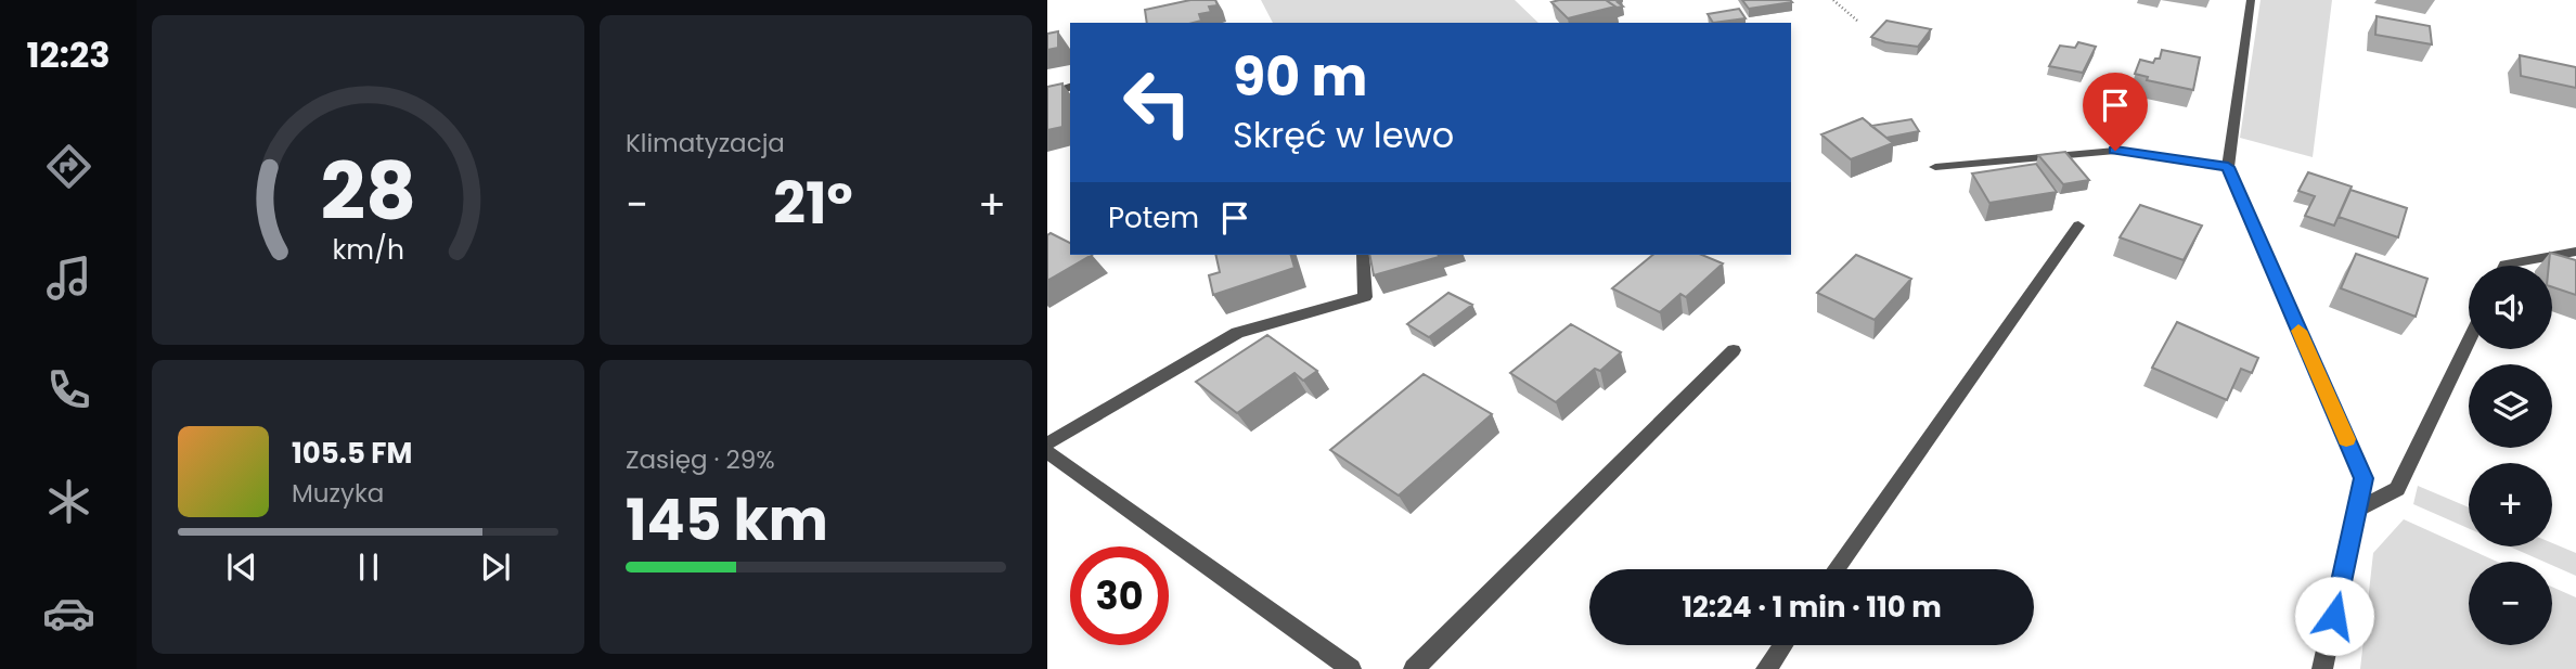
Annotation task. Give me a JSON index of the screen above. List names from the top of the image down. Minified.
{"page":{"tabs":"12:23","tile":["Klimatyzacja",["Zasięg · 29%","145 km"]],"turn":["90 m","Skręć w lewo"],"heat":["−","21°","+"],"then":"Potem","map_buttons":["+","−"],"song":["105.5 FM","Muzyka"],"limit":"30","trip":"12:24 · 1 min · 110 m","gauge":["28","km/h"]}}
